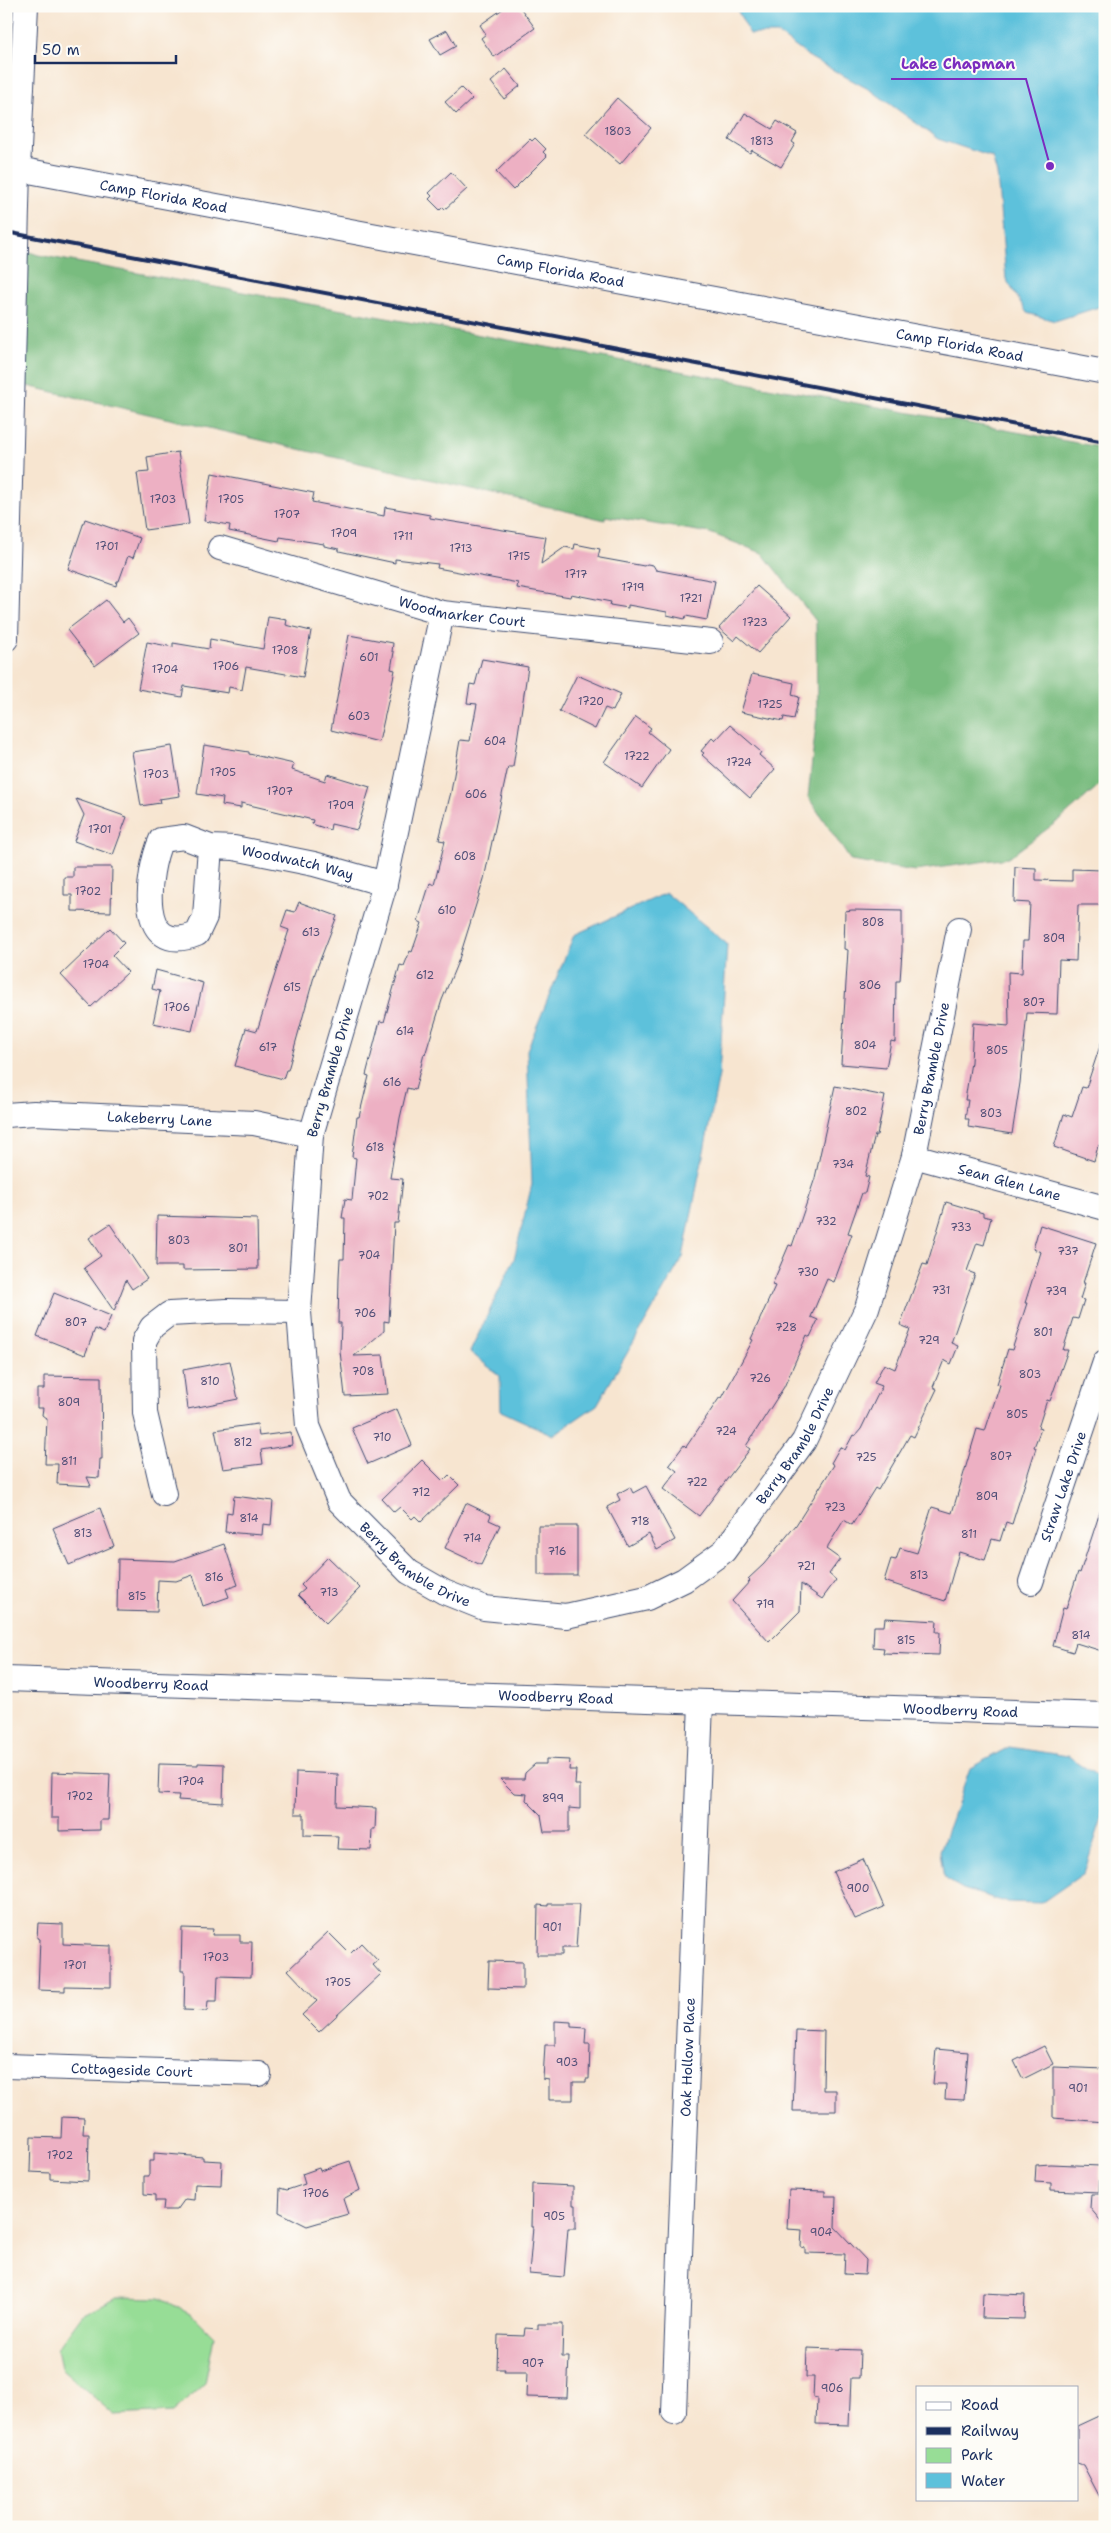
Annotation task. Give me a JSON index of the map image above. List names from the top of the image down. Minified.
{"streets":{"street":["Camp Florida Road","Woodmarker Court","Woodwatch Way","Berry Bramble Drive","Lakeberry Lane","Sean Glen Lane","Straw Lake Drive","Woodberry Road","Oak Hollow Place","Cottageside Court"]},"crossings":[["Woodmarker Court","Berry Bramble Drive"],["Woodwatch Way","Berry Bramble Drive"],["Berry Bramble Drive","Lakeberry Lane"],["Berry Bramble Drive","Sean Glen Lane"],["Woodberry Road","Oak Hollow Place"]],"places":["Lake Chapman"],"house_numbers":["1803","1813","1703","1705","1707","1709","1711","1701","1713","1715","1717","1719","1721","1723","1708","601","1706","1704","1720","1725","603","604","1722","1724","1705","1703","1707","606","1709","1701","608","1702","610","808","613","809","1704","612","806","615","807","1706","614","804","617","805","616","802","803","618","734","702","732","733","803","801","737","704","730","731","739","706","807","728","801","729","708","803","726","810","809","805","724","710","812","807","725","811","722","712","809","723","814","718","813","811","714","716","721","813","816","713","815","719","814","815","1704","1702","899","900","901","1703","1701","1705","903","901","1702","1706","905","904","907","906"],"legend":["Road","Railway","Park","Water"],"scale_bar":"50 m"}
